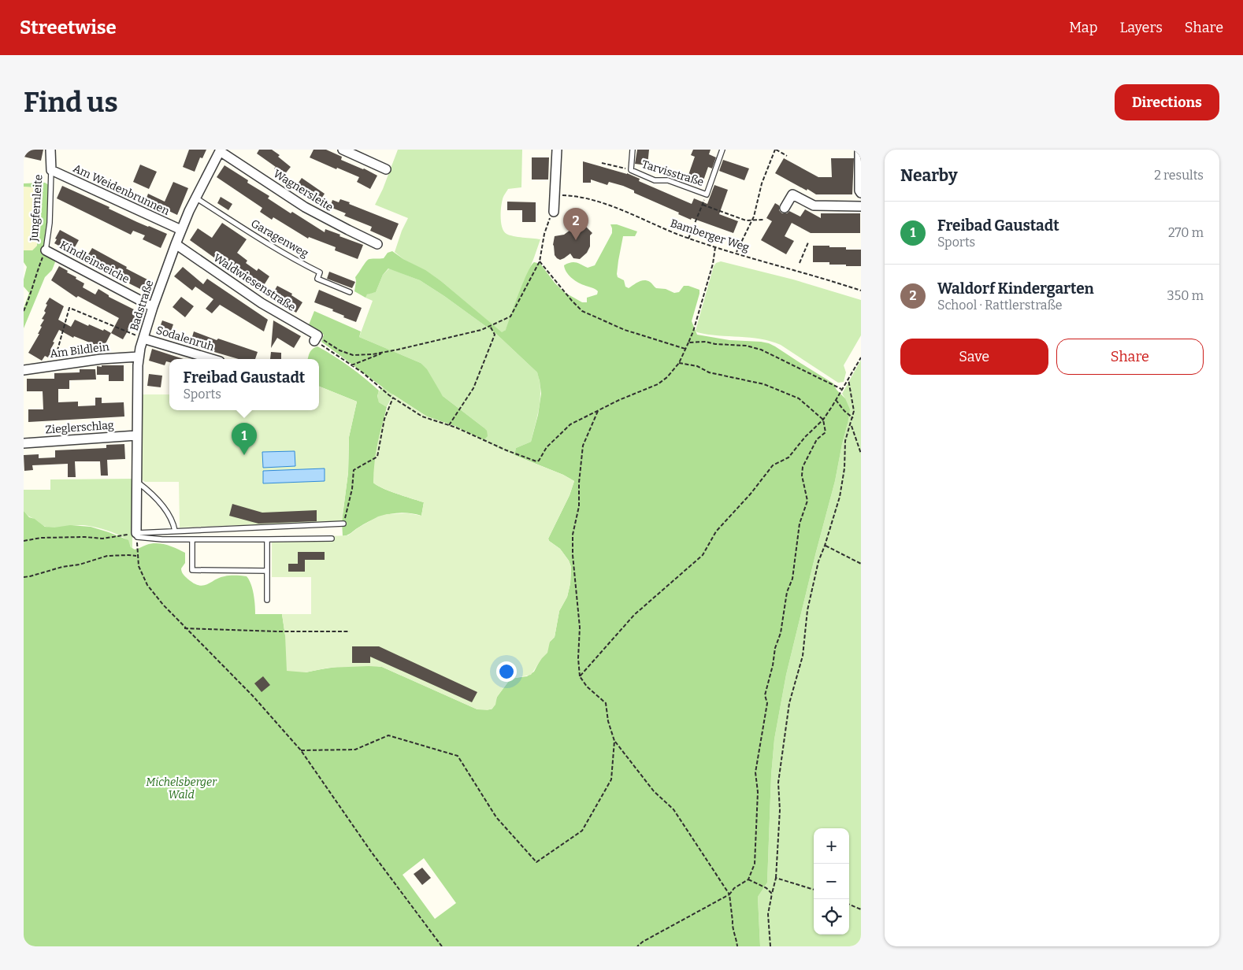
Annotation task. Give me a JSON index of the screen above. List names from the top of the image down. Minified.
{"streets":{"street":["Am Weidenbrunnen","Wagnersleite","Jungfernleite","Kindleinseiche","Waldwiesenstraße","Badstraße","Sodalenruh","Am Bildlein","Zieglerschlag"],"lane":["Tarvisstraße","Garagenweg"],"path":["Bamberger Weg"]},"crossings":[["Am Weidenbrunnen","Jungfernleite"],["Am Weidenbrunnen","Badstraße"],["Wagnersleite","Badstraße"],["Jungfernleite","Kindleinseiche"],["Garagenweg","Badstraße"],["Kindleinseiche","Badstraße"],["Waldwiesenstraße","Badstraße"],["Badstraße","Sodalenruh"],["Badstraße","Am Bildlein"],["Badstraße","Zieglerschlag"]],"parks":["Michelsberger Wald"],"page":{"header":"Streetwise","nav":["Map","Layers","Share"],"buttons":["Directions",["Save","Share"]],"title":"Find us","heading":["Nearby","2 results"],"list":[{"mark":"1","name":"Freibad Gaustadt","note":"Sports","value":"270 m"},{"mark":"2","name":"Waldorf Kindergarten","note":"School · Rattlerstraße","value":"350 m"}],"pins":["2","1"],"popup":["Freibad Gaustadt","Sports"],"map_buttons":["+","−"]}}
